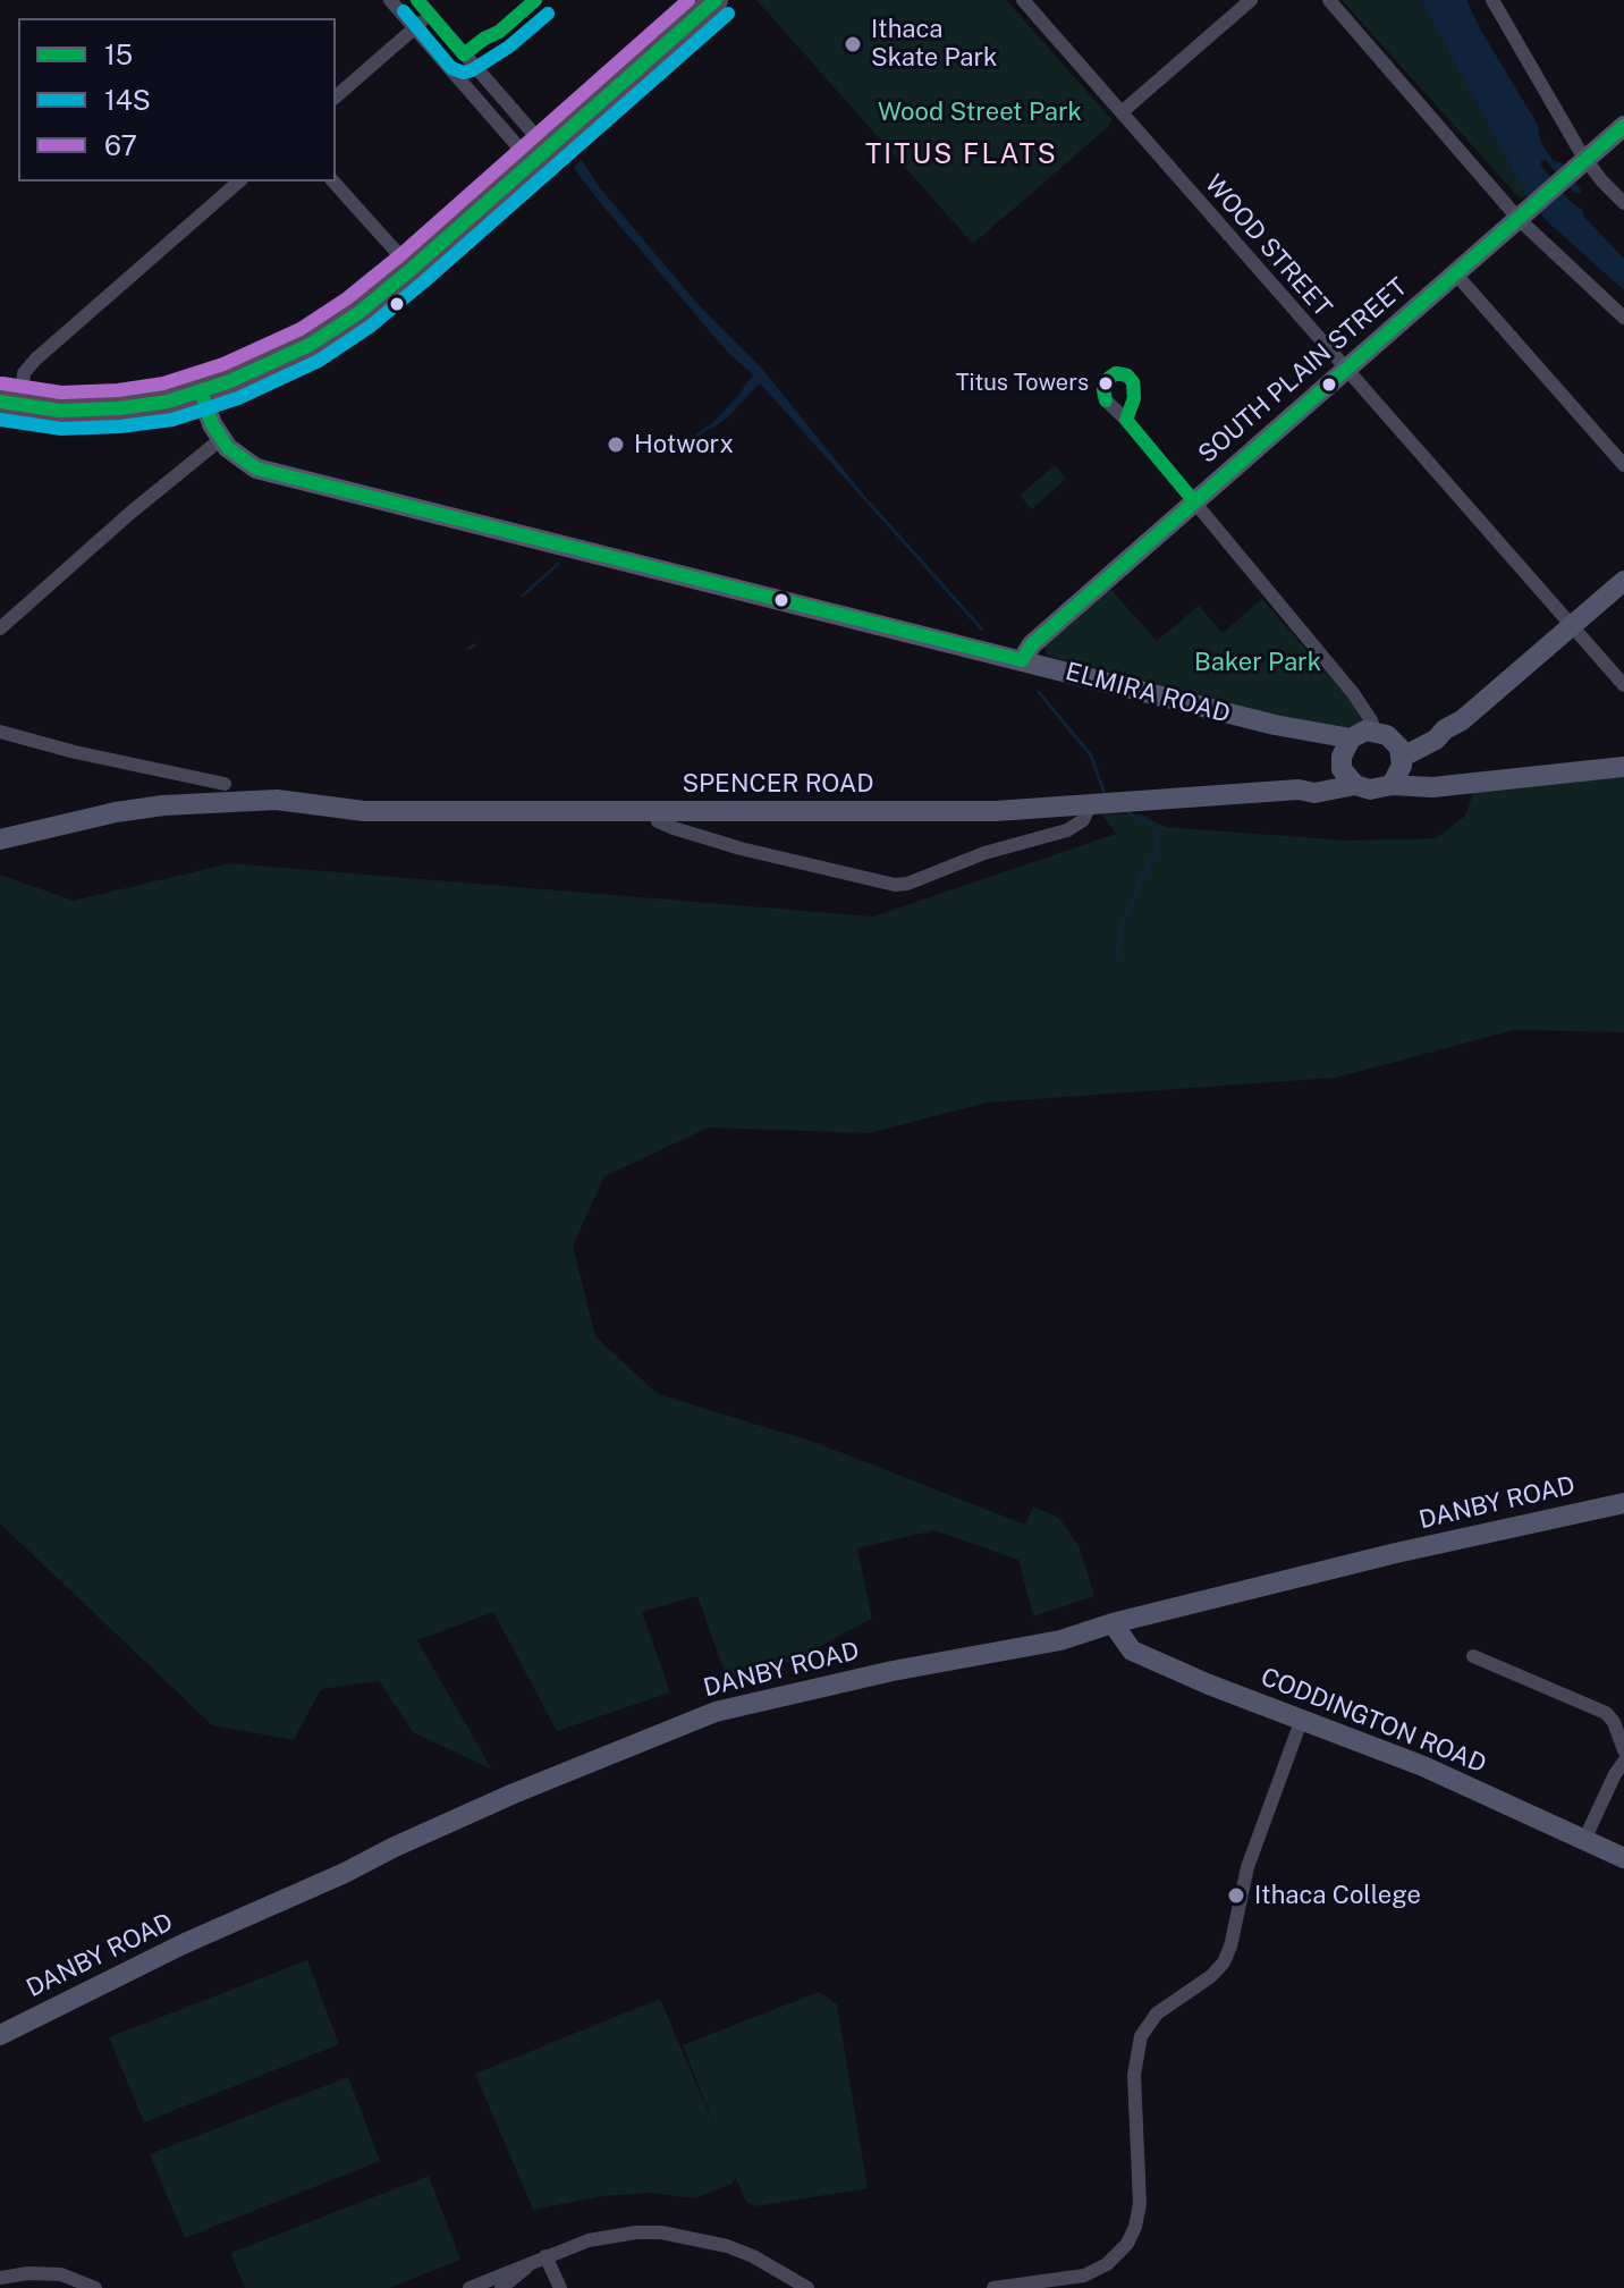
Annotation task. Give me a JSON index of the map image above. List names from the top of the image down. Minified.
{"streets":{"street":["WOOD STREET","SOUTH PLAIN STREET","ELMIRA ROAD","SPENCER ROAD","DANBY ROAD","CODDINGTON ROAD"]},"crossings":[["WOOD STREET","SOUTH PLAIN STREET"],["SOUTH PLAIN STREET","ELMIRA ROAD"],["ELMIRA ROAD","SPENCER ROAD"],["DANBY ROAD","CODDINGTON ROAD"]],"districts":["TITUS FLATS"],"parks":["Wood Street Park","Baker Park"],"places":["Ithaca Skate Park","Titus Towers","Hotworx","Ithaca College"],"lines":["transit line 15","transit line 67","transit line 14S"],"legend":["15","14S","67"]}
